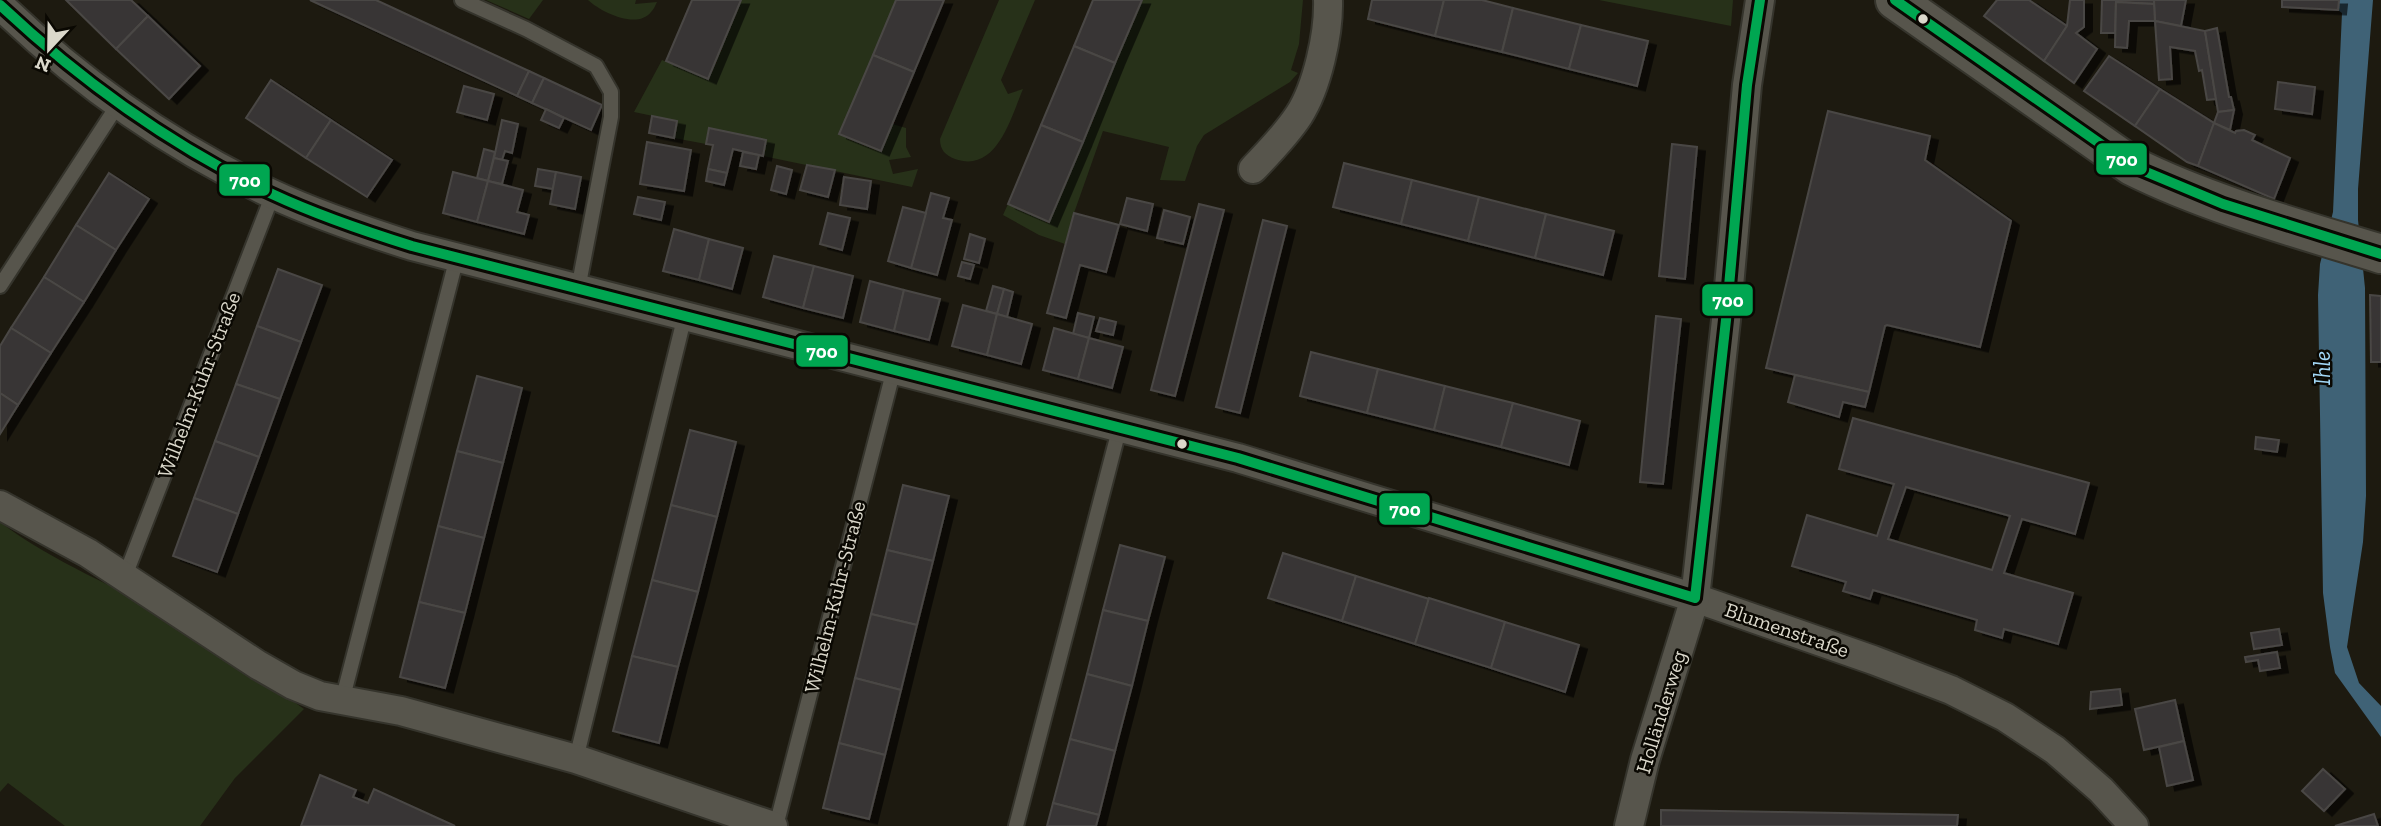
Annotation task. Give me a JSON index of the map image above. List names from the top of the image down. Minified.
{"streets":{"street":["Wilhelm-Kuhr-Straße","Blumenstraße","Holländerweg"]},"crossings":[["Blumenstraße","Holländerweg"]],"water":["Ihle"],"lines":["transit line 700"],"north":"bottom"}
